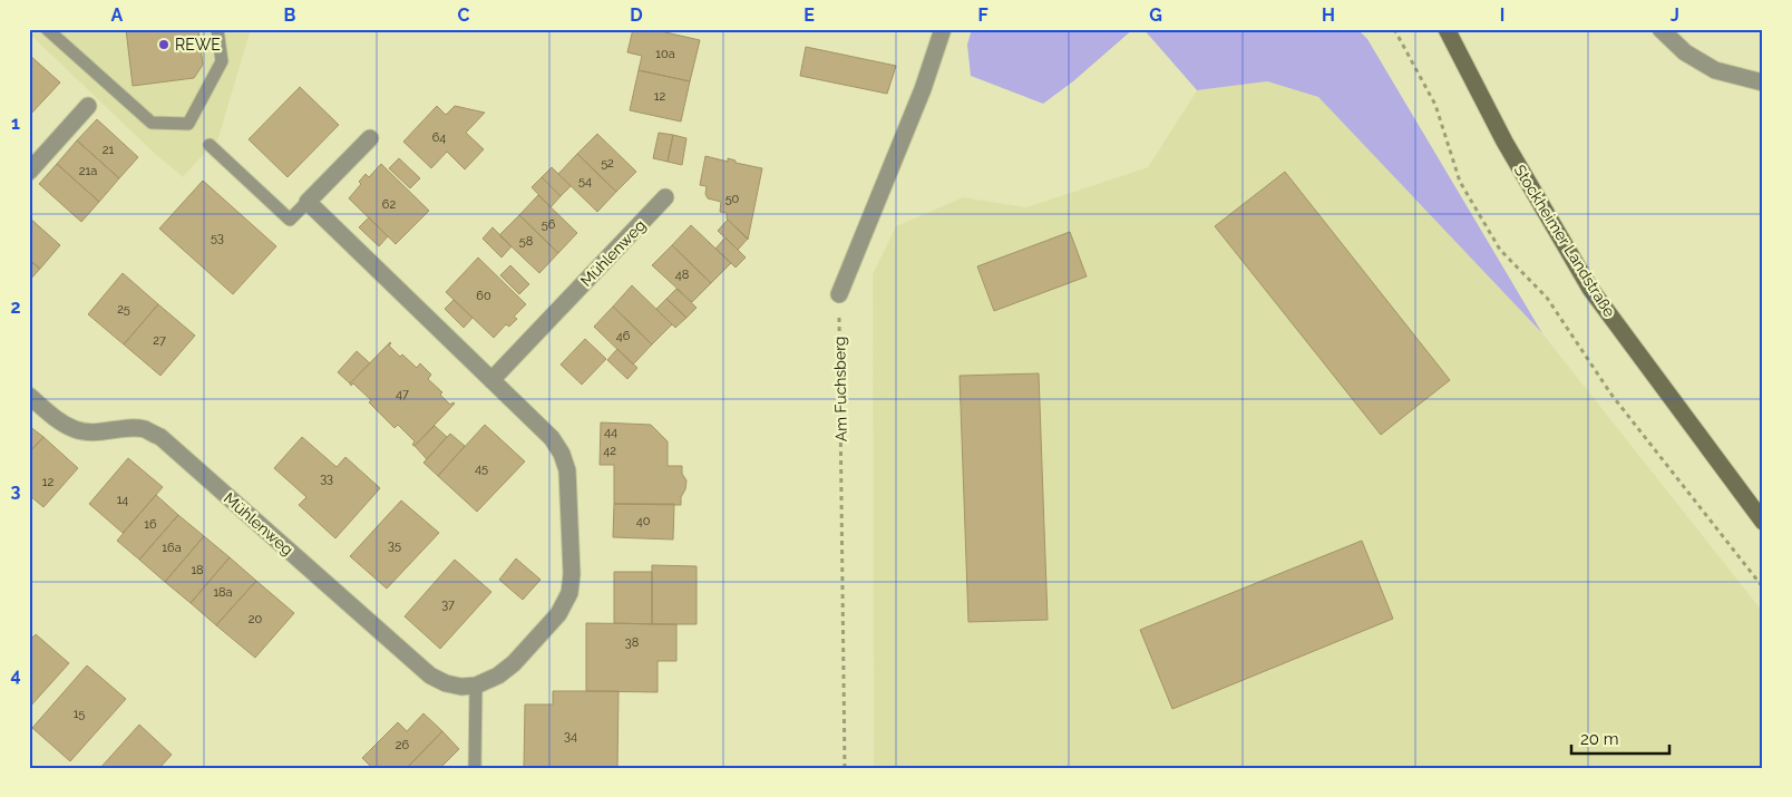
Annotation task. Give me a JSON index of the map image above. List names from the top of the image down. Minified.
{"streets":{"street":["Stockheimer Landstraße","Mühlenweg"],"path":["Am Fuchsberg"]},"places":["REWE"],"house_numbers":["10a","12","64","21","52","21a","54","50","62","56","53","58","48","60","25","46","27","47","44","42","45","33","12","14","40","16","35","16a","18","18a","37","20","38","15","34","26"],"scale_bar":"20 m","grid":{"columns":["A","B","C","D","E","F","G","H","I","J"],"rows":["1","2","3","4"]}}
